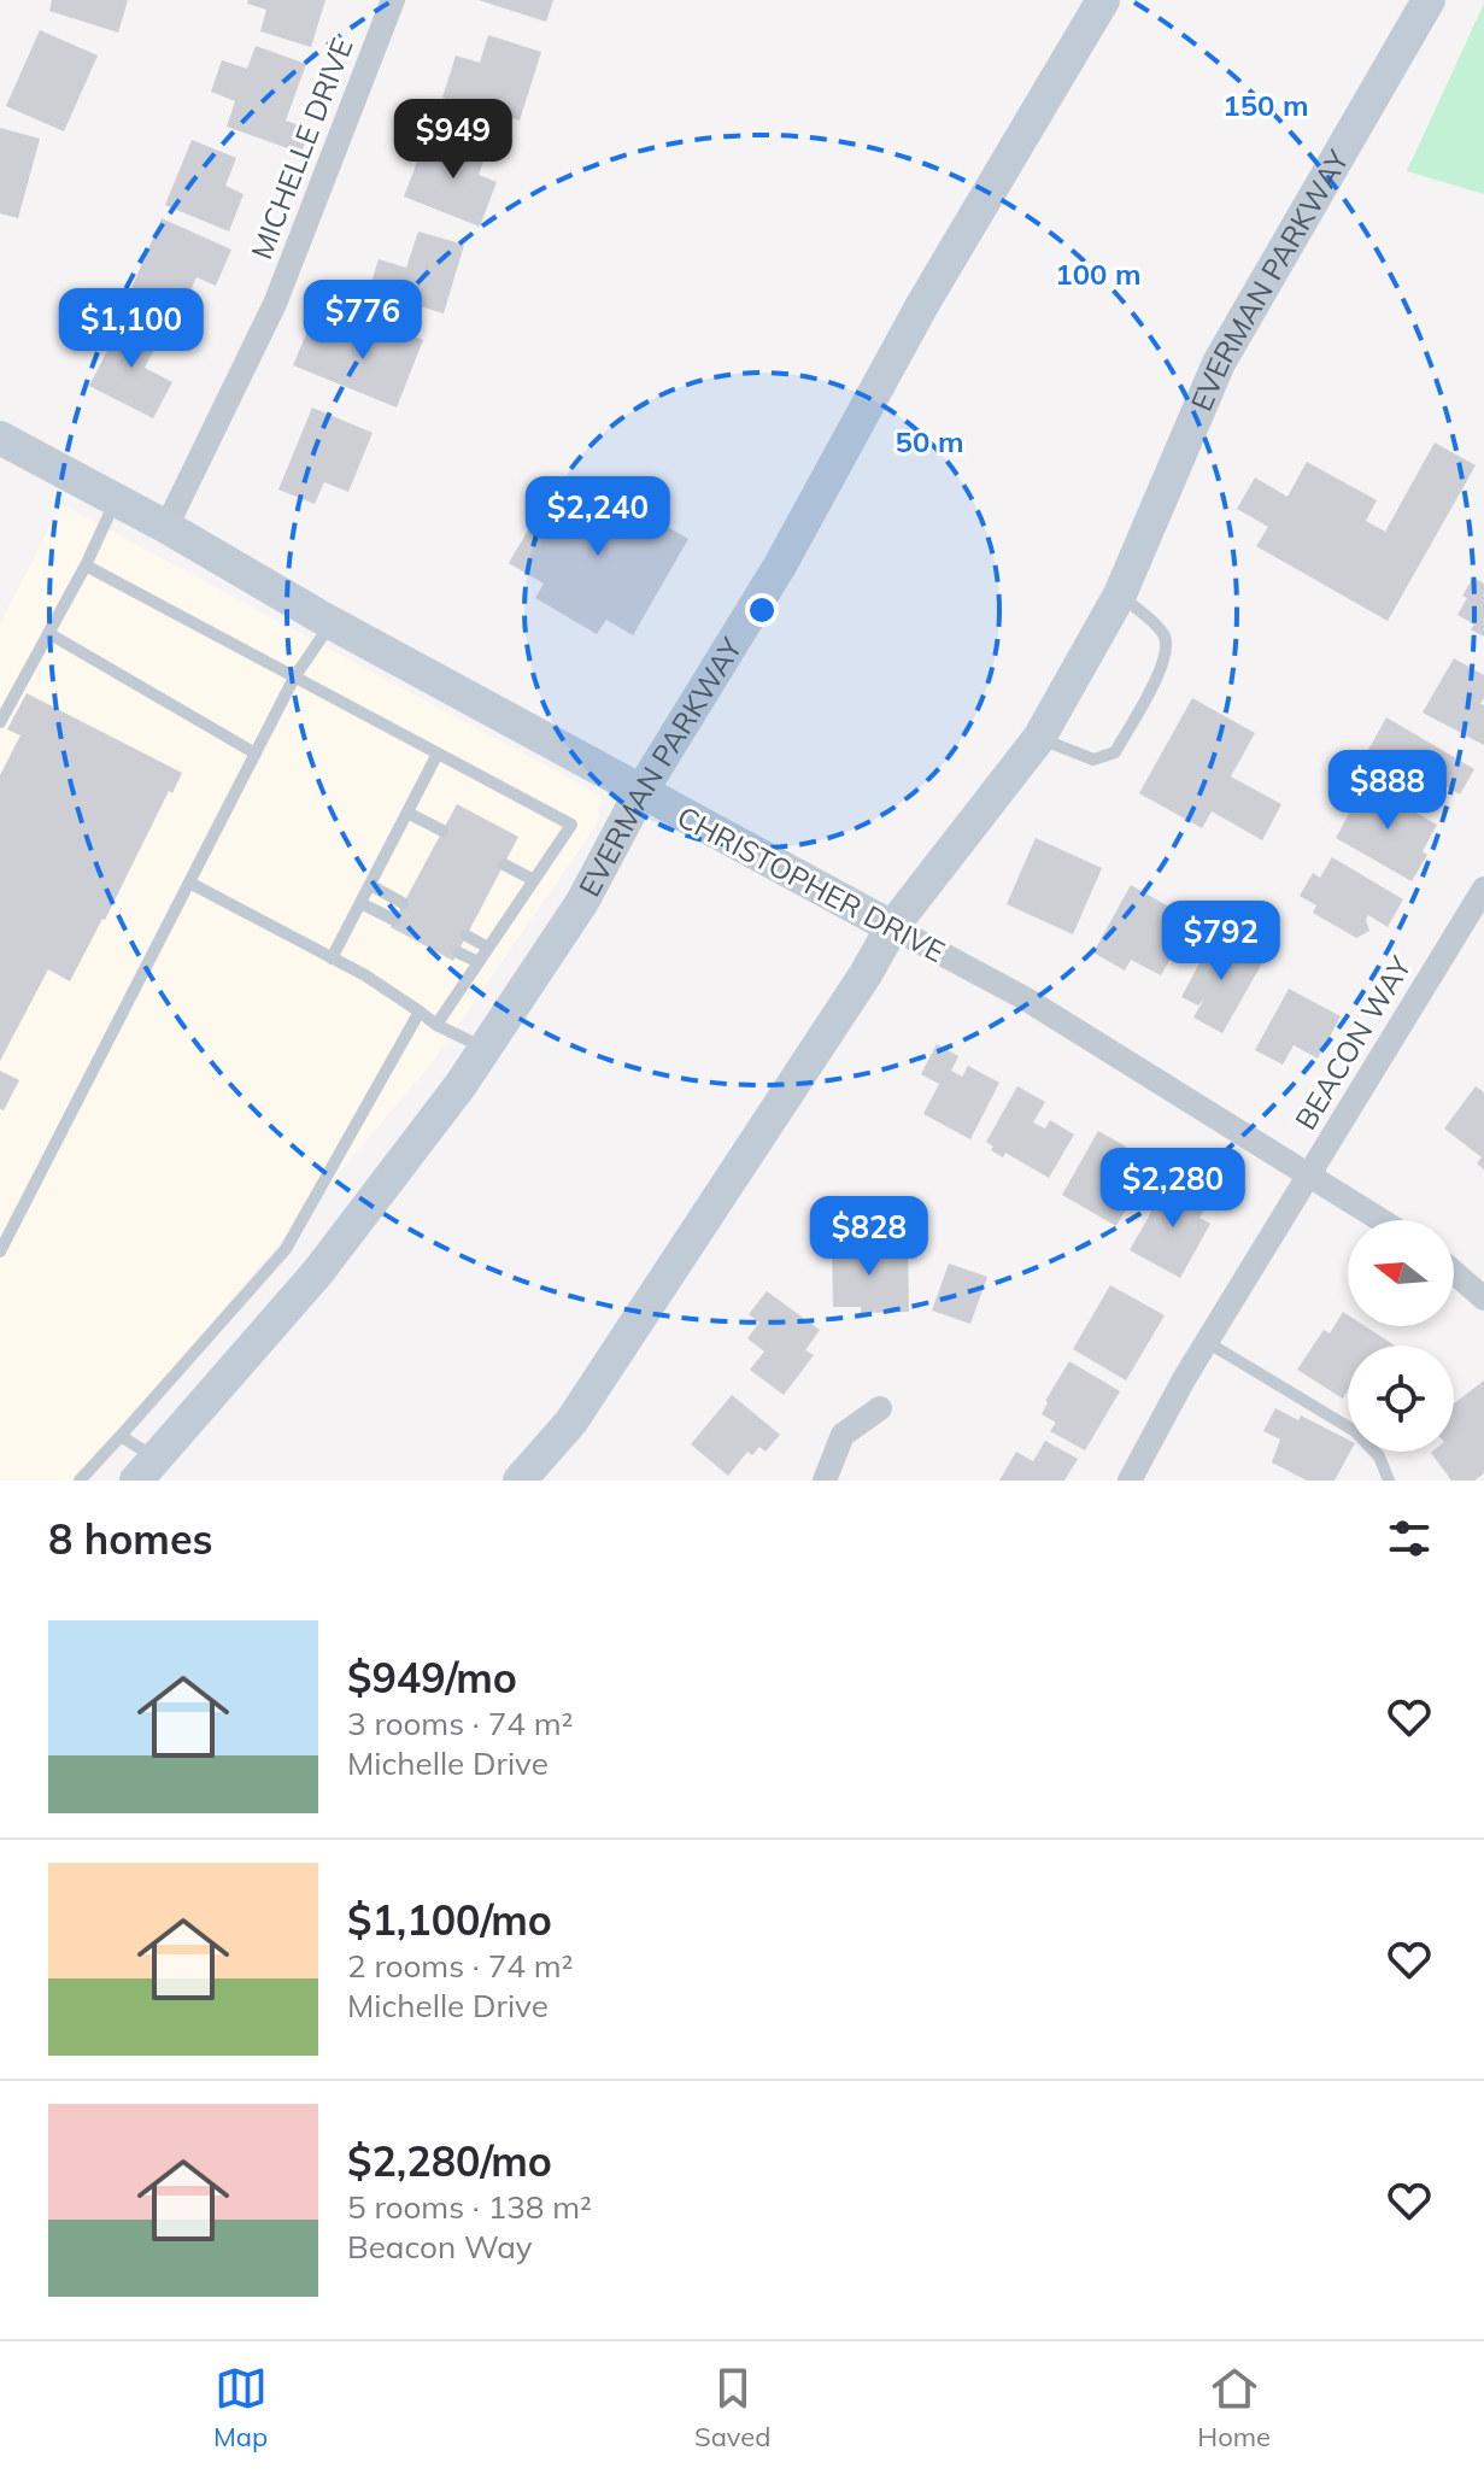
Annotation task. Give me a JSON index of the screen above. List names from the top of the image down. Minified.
{"streets":{"main road":["EVERMAN PARKWAY","CHRISTOPHER DRIVE"],"street":["MICHELLE DRIVE","BEACON WAY"]},"crossings":[["MICHELLE DRIVE","CHRISTOPHER DRIVE"],["EVERMAN PARKWAY","CHRISTOPHER DRIVE"],["CHRISTOPHER DRIVE","BEACON WAY"]],"north":"left","page":{"price":["$949","$776","$1,100","$2,240","$888","$792","$2,280","$828"],"heading":"8 homes","list":[{"name":"$949/mo","note":"3 rooms · 74 m² · Michelle Drive"},{"name":"$1,100/mo","note":"2 rooms · 74 m² · Michelle Drive"},{"name":"$2,280/mo","note":"5 rooms · 138 m² · Beacon Way"}],"tabs":["Map","Saved","Home"]},"rings":["150 m","100 m","50 m"]}
